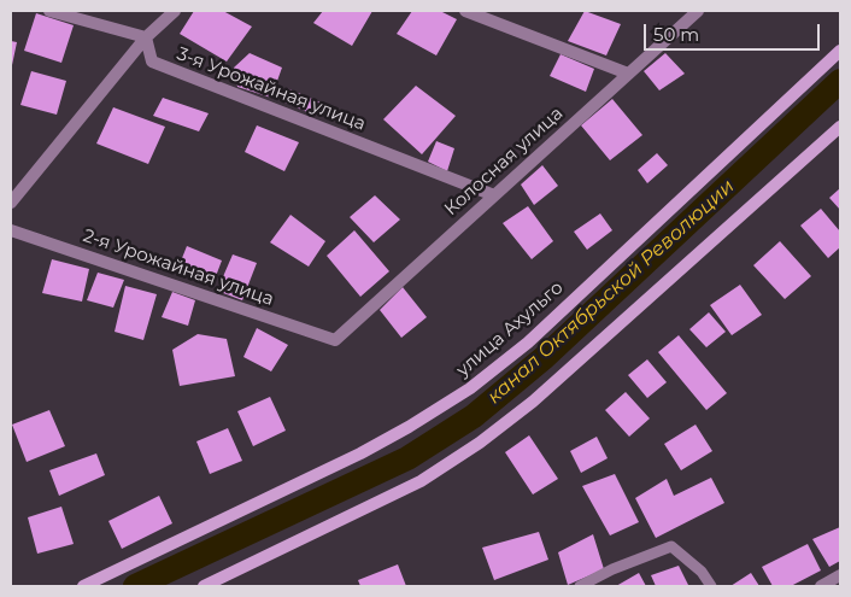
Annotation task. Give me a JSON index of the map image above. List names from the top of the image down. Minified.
{"streets":{"main road":["улица Ахульго"],"street":["3-я Урожайная улица","Колосная улица","2-я Урожайная улица"]},"crossings":[["3-я Урожайная улица","Колосная улица"],["Колосная улица","2-я Урожайная улица"]],"water":["канал Октябрьской Революции"],"scale_bar":"50 m"}
